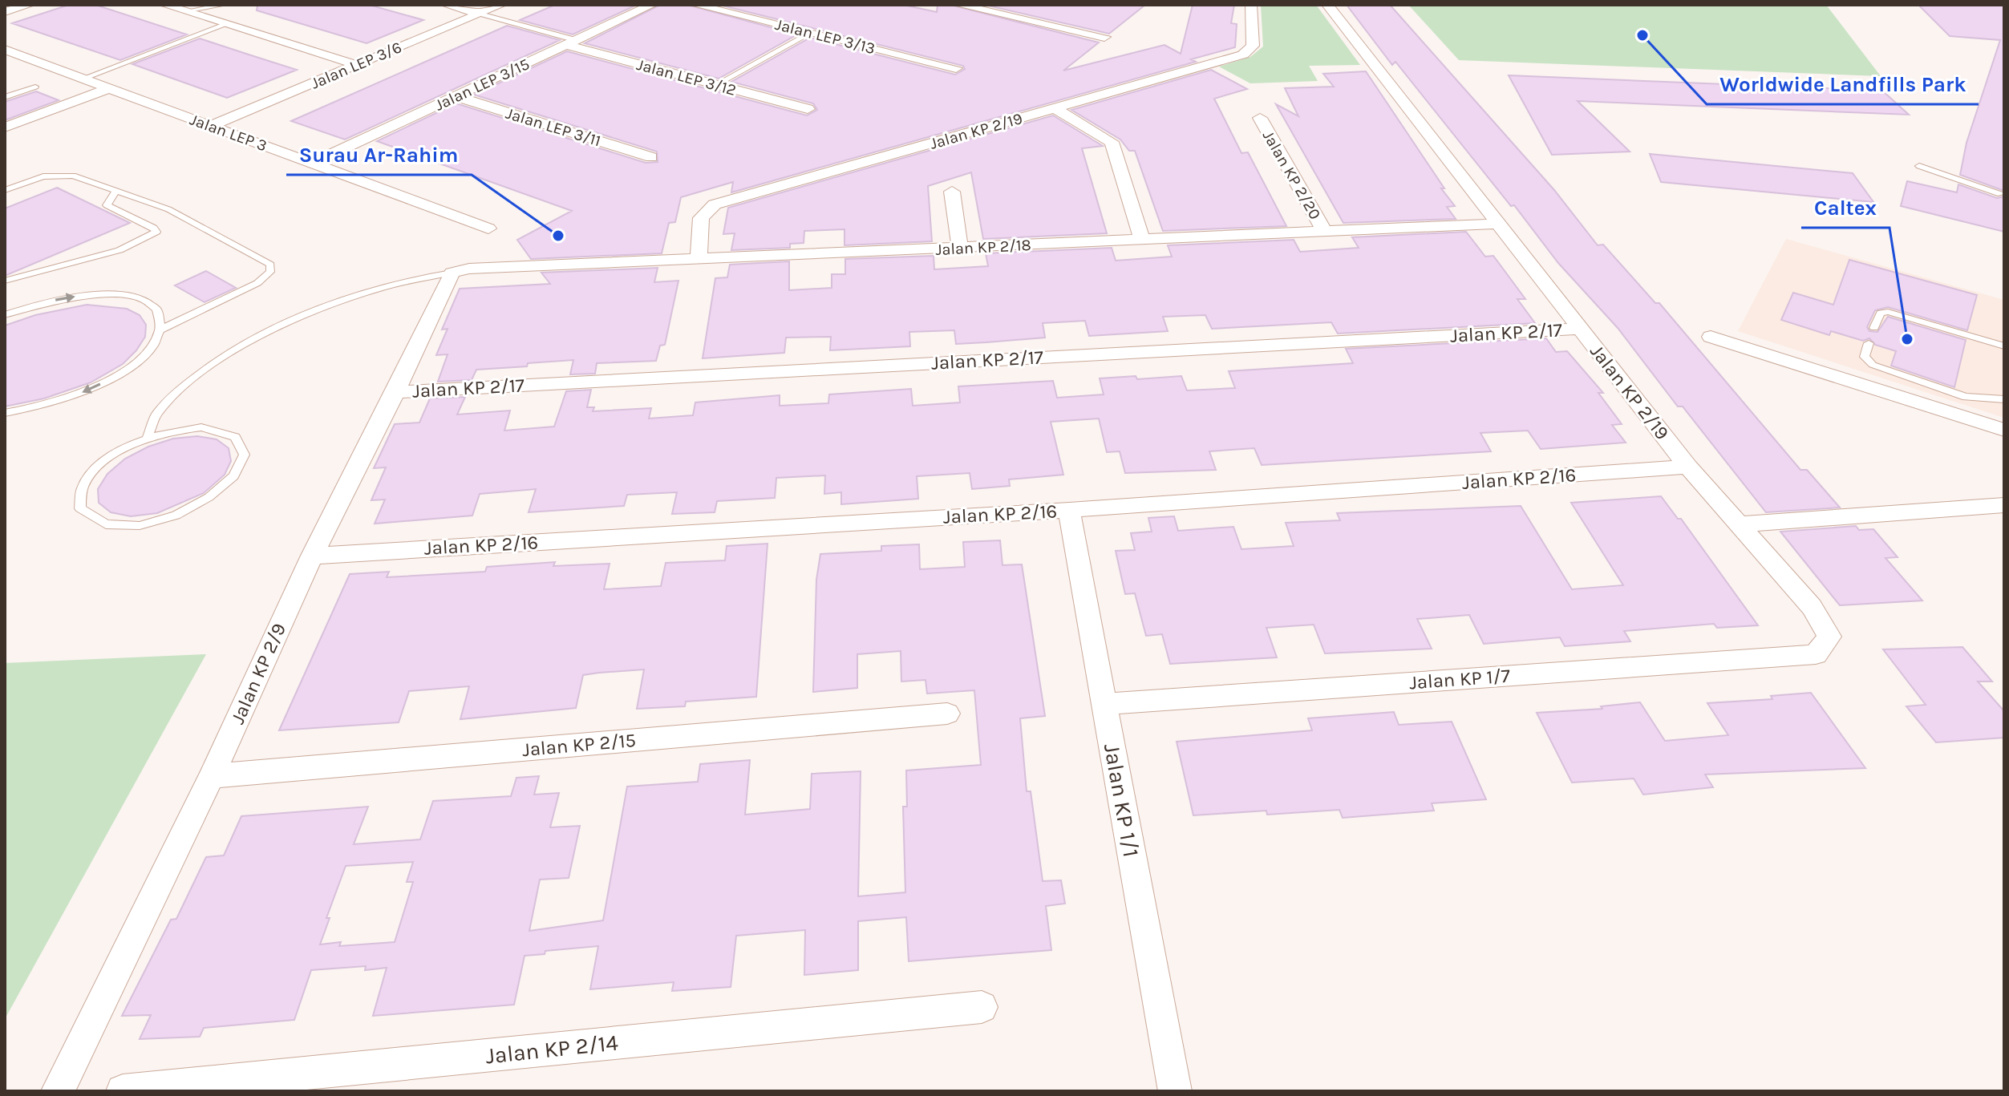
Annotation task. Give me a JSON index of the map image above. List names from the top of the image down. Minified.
{"streets":{"street":["Jalan LEP 3/13","Jalan LEP 3/6","Jalan LEP 3/12","Jalan LEP 3/15","Jalan LEP 3/11","Jalan KP 2/19","Jalan LEP 3","Jalan KP 2/20","Jalan KP 2/18","Jalan KP 2/17","Jalan KP 2/16","Jalan KP 2/9","Jalan KP 1/7","Jalan KP 2/15","Jalan KP 1/1","Jalan KP 2/14"]},"crossings":[["Jalan LEP 3/6","Jalan LEP 3"],["Jalan LEP 3/12","Jalan LEP 3/15"],["Jalan LEP 3/15","Jalan LEP 3/11"],["Jalan LEP 3/15","Jalan LEP 3"],["Jalan KP 2/19","Jalan KP 2/18"],["Jalan KP 2/19","Jalan KP 2/17"],["Jalan KP 2/19","Jalan KP 2/16"],["Jalan KP 2/19","Jalan KP 1/7"],["Jalan KP 2/20","Jalan KP 2/18"],["Jalan KP 2/18","Jalan KP 2/9"],["Jalan KP 2/17","Jalan KP 2/9"],["Jalan KP 2/16","Jalan KP 2/9"],["Jalan KP 2/16","Jalan KP 1/1"],["Jalan KP 2/9","Jalan KP 2/15"],["Jalan KP 1/7","Jalan KP 1/1"]],"places":["Worldwide Landfills Park","Surau Ar-Rahim","Caltex"]}
